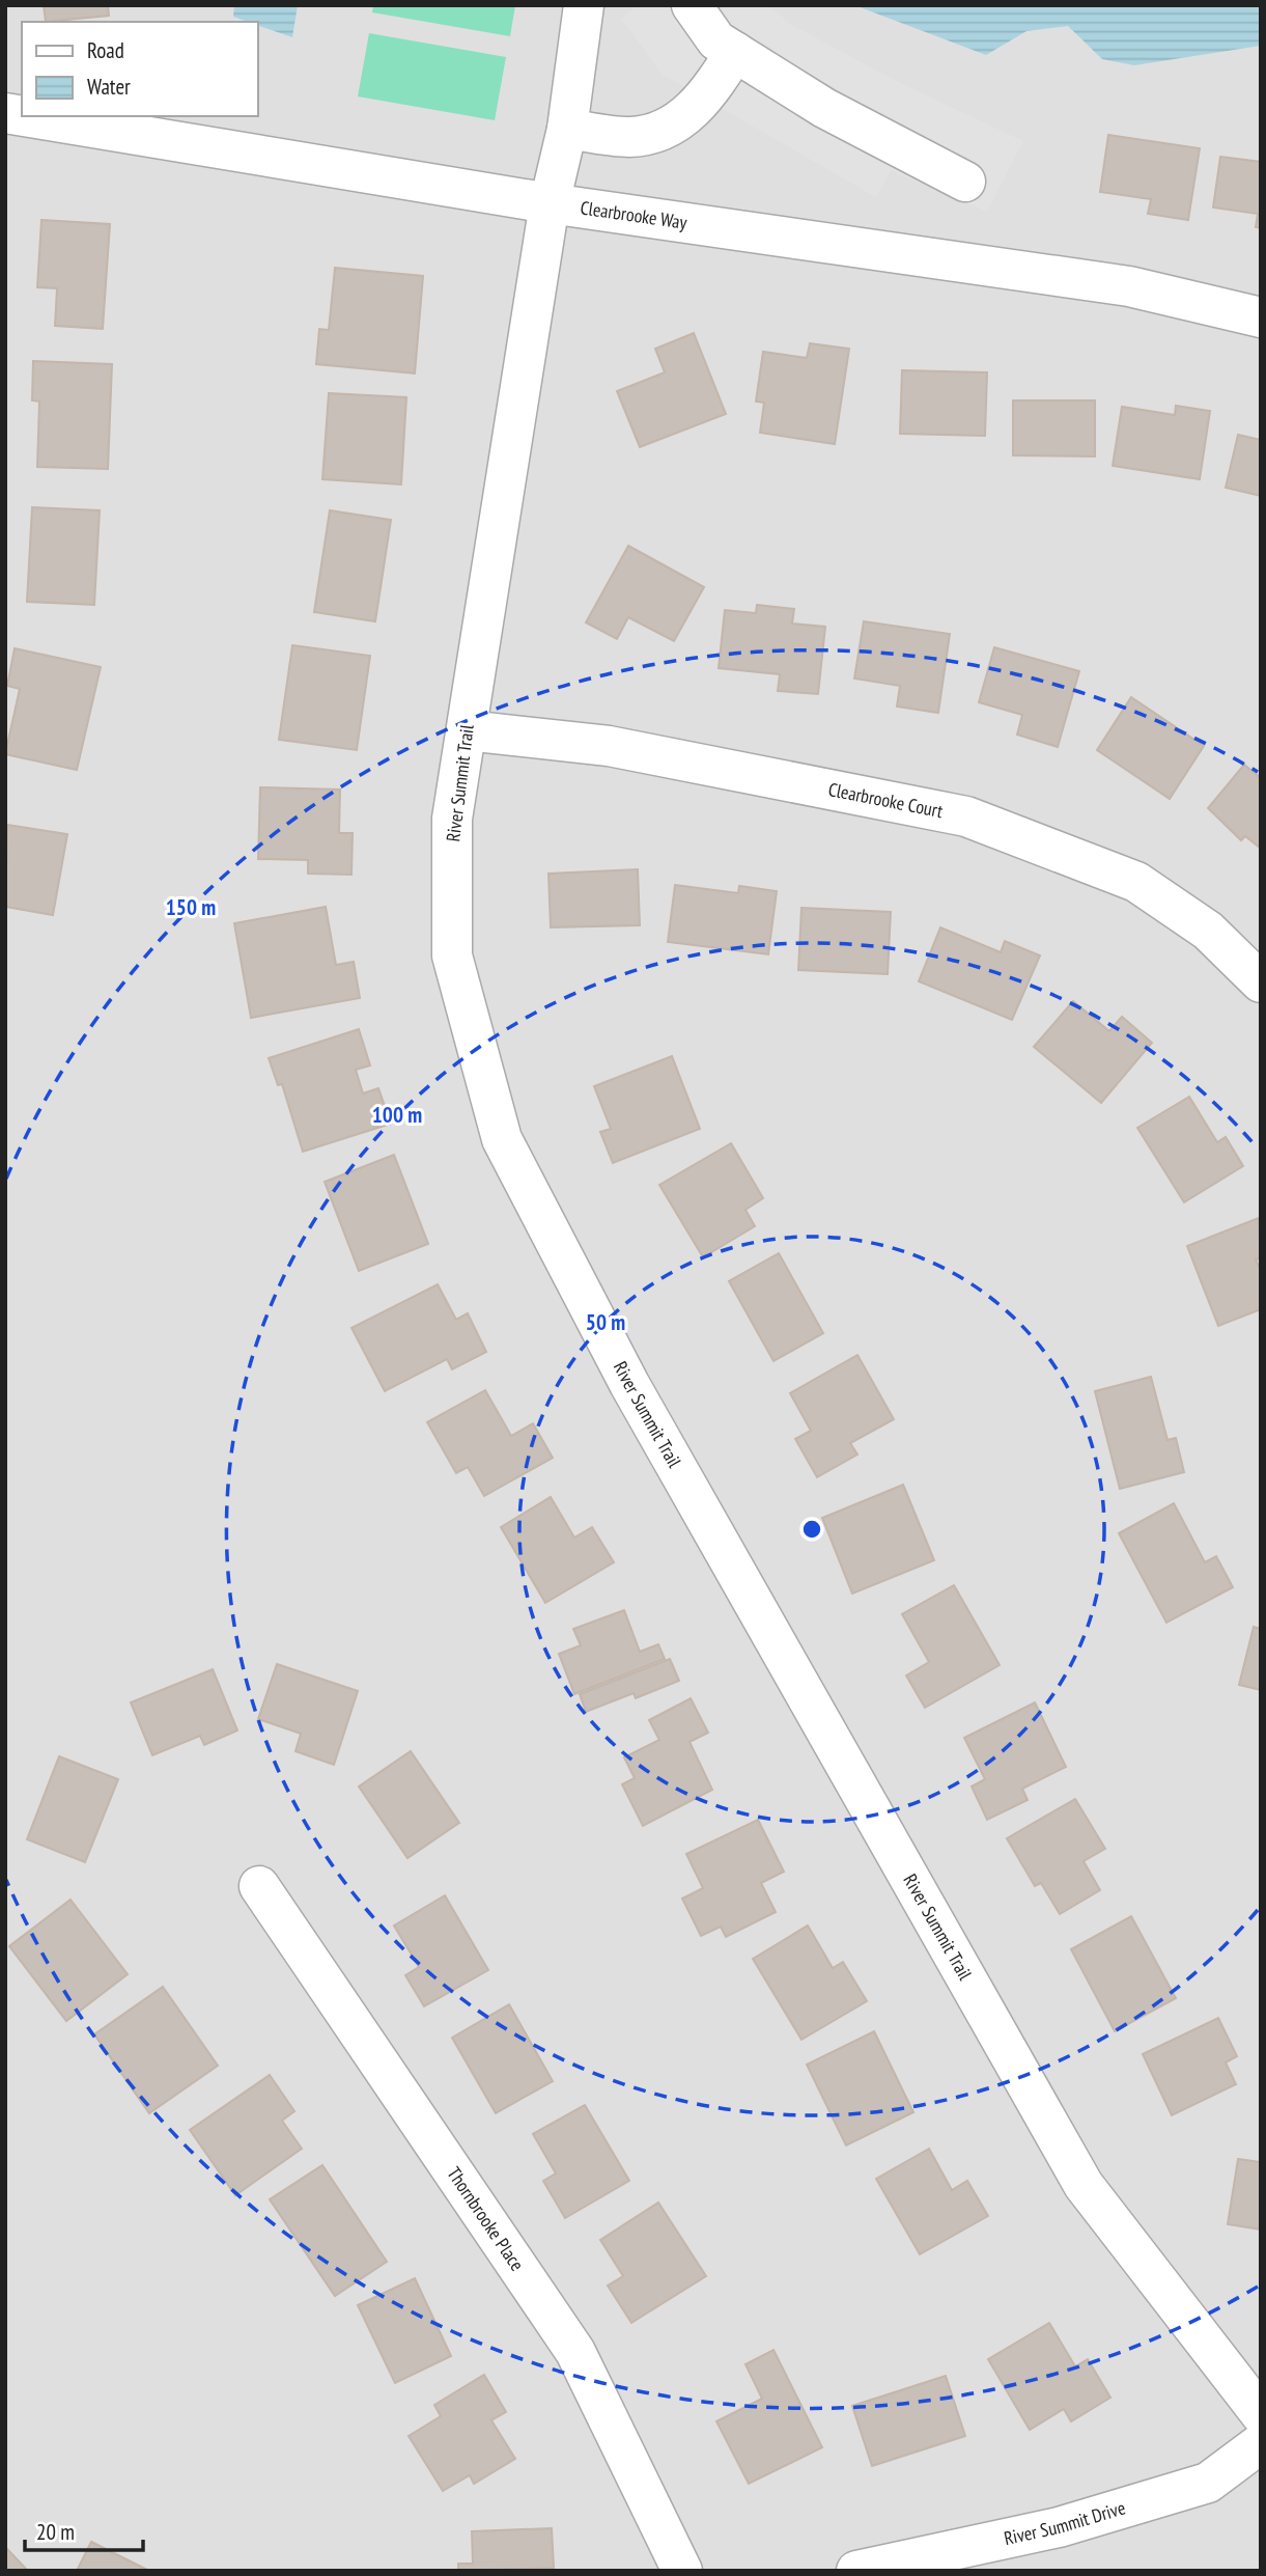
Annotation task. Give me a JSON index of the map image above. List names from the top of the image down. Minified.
{"streets":{"street":["Clearbrooke Way","River Summit Trail","Clearbrooke Court","Thornbrooke Place","River Summit Drive"]},"crossings":[["Clearbrooke Way","River Summit Trail"],["River Summit Trail","Clearbrooke Court"]],"legend":["Road","Water"],"scale_bar":"20 m","rings":["150 m","100 m","50 m"]}
